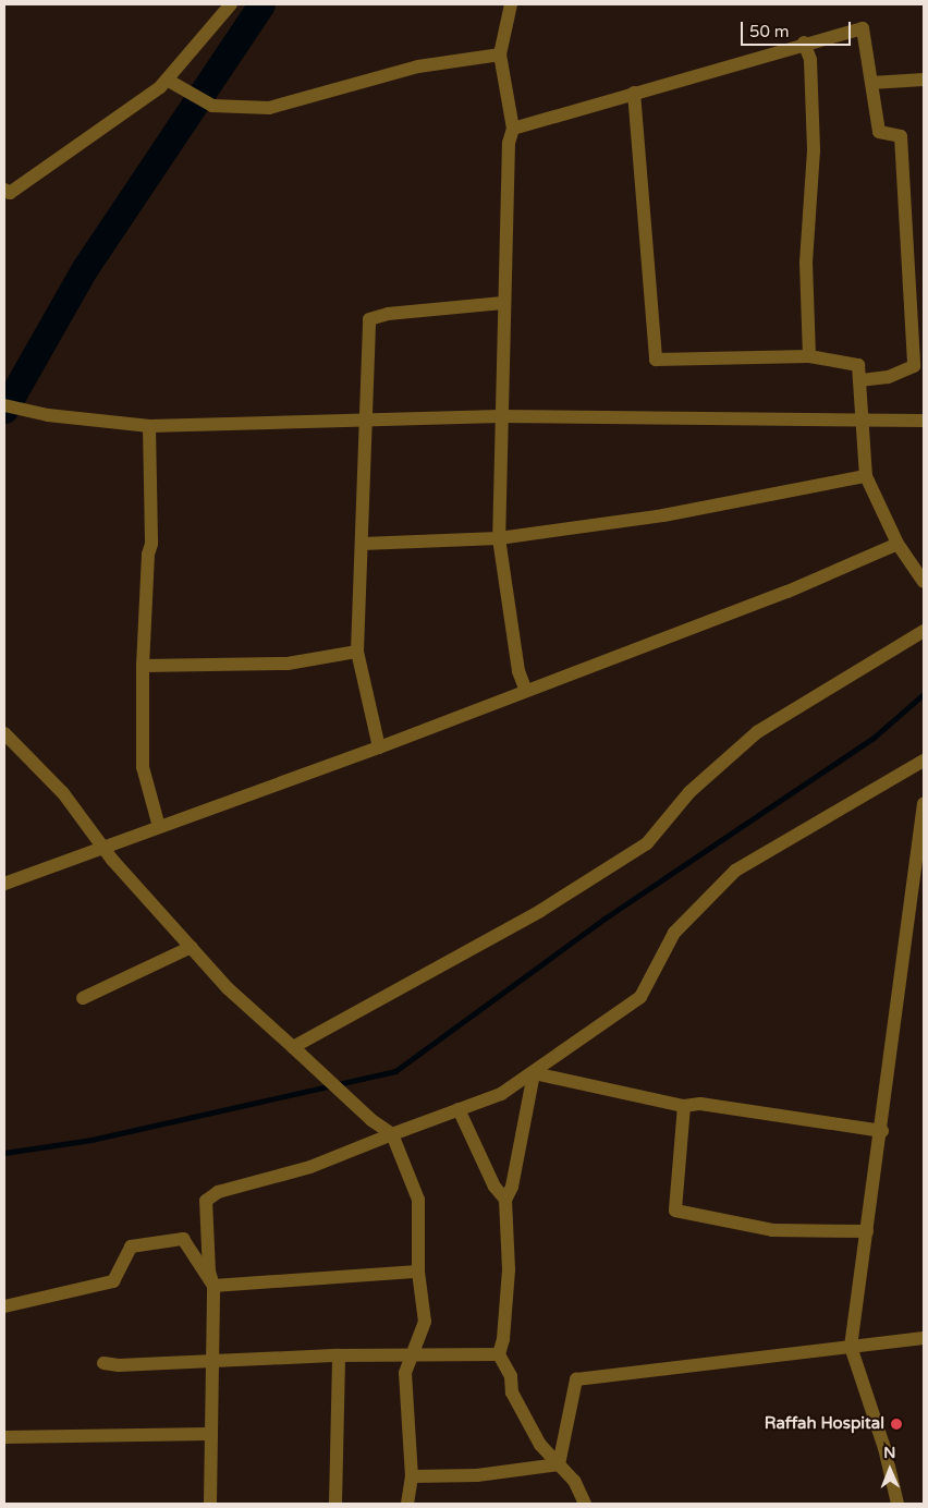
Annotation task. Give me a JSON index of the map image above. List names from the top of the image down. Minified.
{"places":["Raffah Hospital"],"scale_bar":"50 m","north":"top"}
